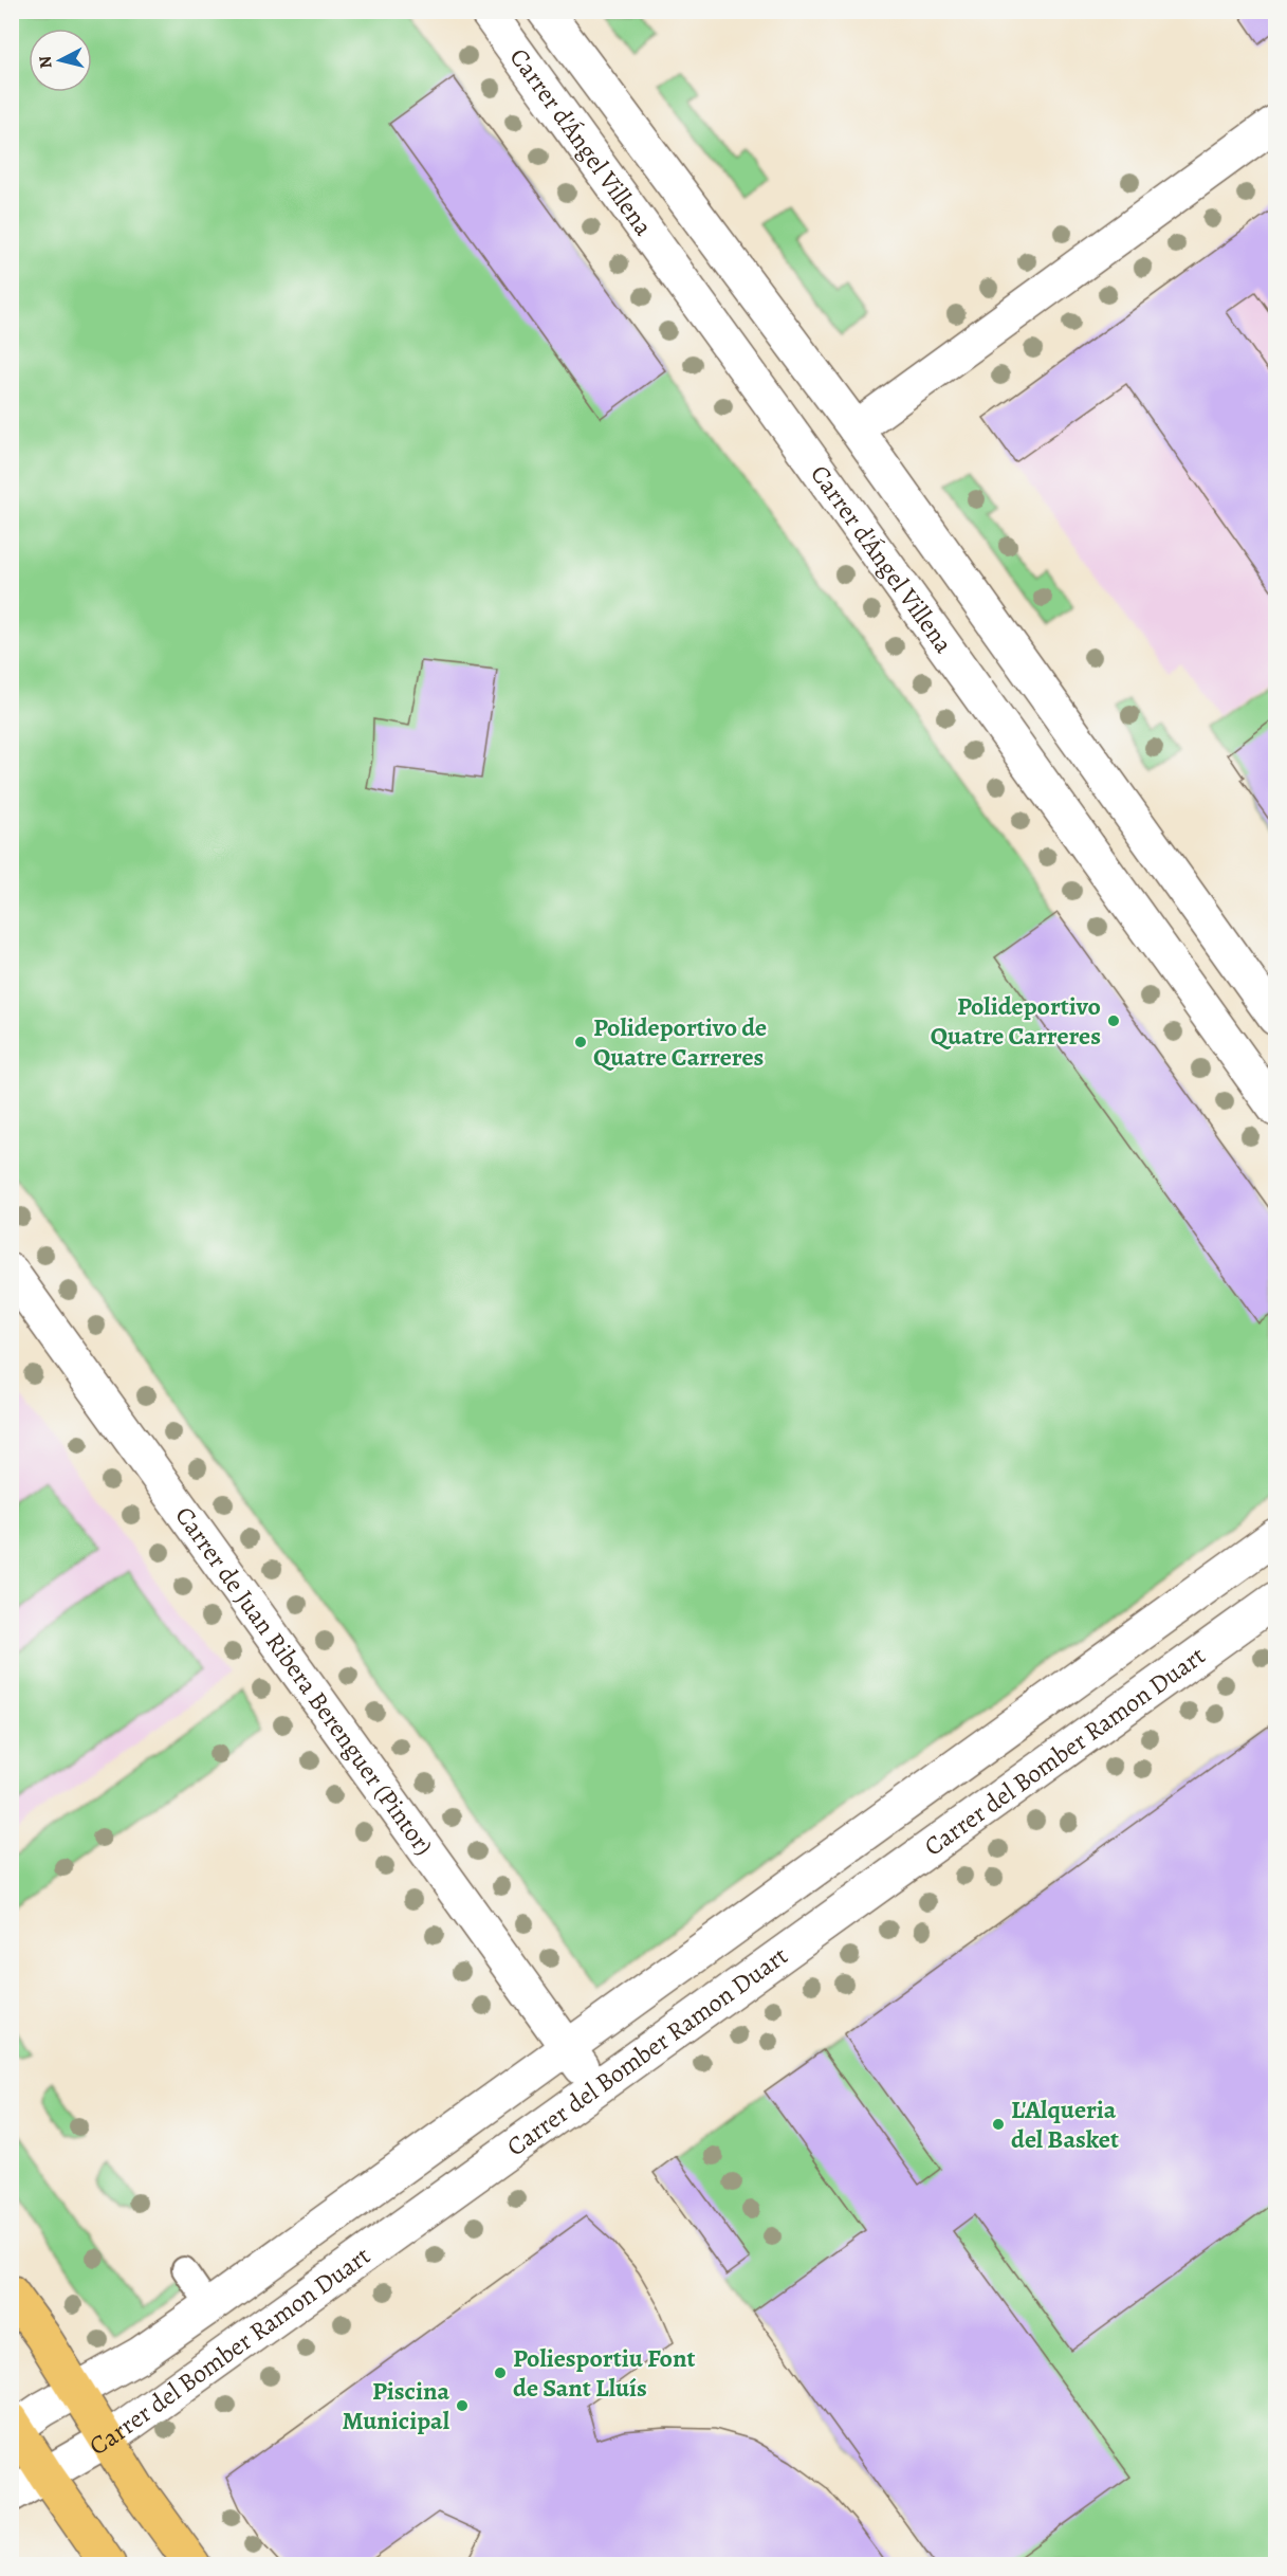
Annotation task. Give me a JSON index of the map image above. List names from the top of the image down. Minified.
{"streets":{"street":["Carrer d'Ángel Villena","Carrer de Juan Ribera Berenguer (Pintor)","Carrer del Bomber Ramon Duart"]},"crossings":[["Carrer de Juan Ribera Berenguer (Pintor)","Carrer del Bomber Ramon Duart"]],"places":["Polideportivo Quatre Carreres","Polideportivo de Quatre Carreres","L'Alqueria del Basket","Poliesportiu Font de Sant Lluís","Piscina Municipal"],"north":"left"}
